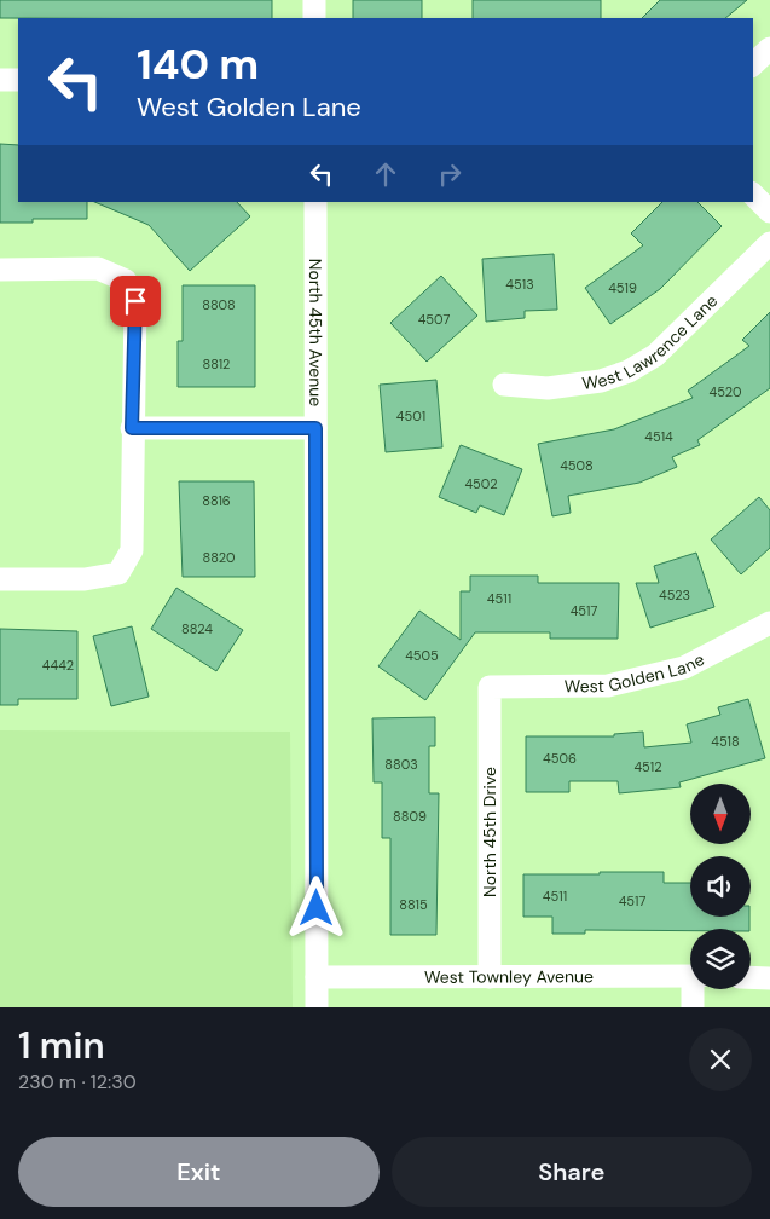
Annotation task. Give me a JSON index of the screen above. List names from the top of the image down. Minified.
{"streets":{"street":["North 45th Avenue","West Lawrence Lane","West Golden Lane","North 45th Drive","West Townley Avenue"]},"crossings":[["North 45th Avenue","West Townley Avenue"],["West Golden Lane","North 45th Drive"],["North 45th Drive","West Townley Avenue"]],"house_numbers":["4513","4519","8808","4507","8812","4520","4501","4514","4508","4502","8816","8820","4523","4511","4517","8824","4505","4442","4518","4506","8803","4512","8809","4511","4517","8815"],"north":"bottom","page":{"turn":["140 m","West Golden Lane"],"heading":["1 min","230 m · 12:30"],"buttons":["Exit","Share"]}}
